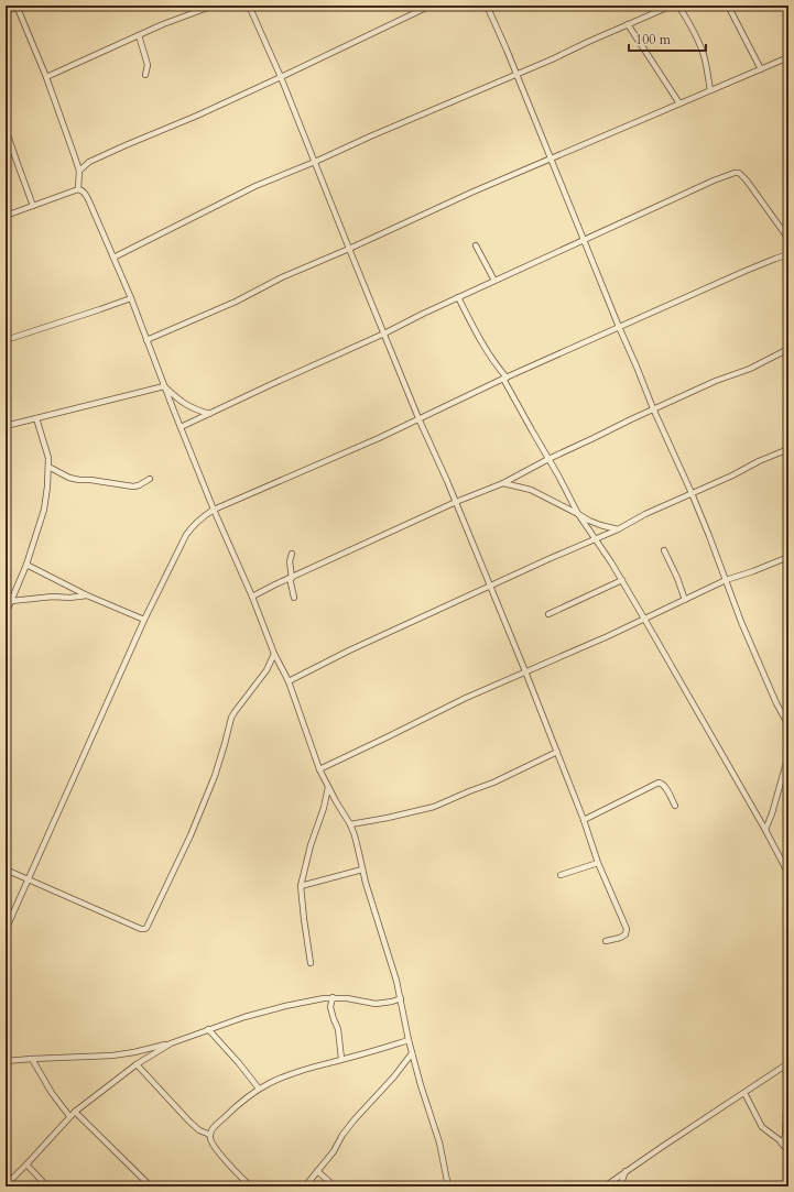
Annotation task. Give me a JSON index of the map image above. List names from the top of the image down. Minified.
{"scale_bar":"100 m"}
